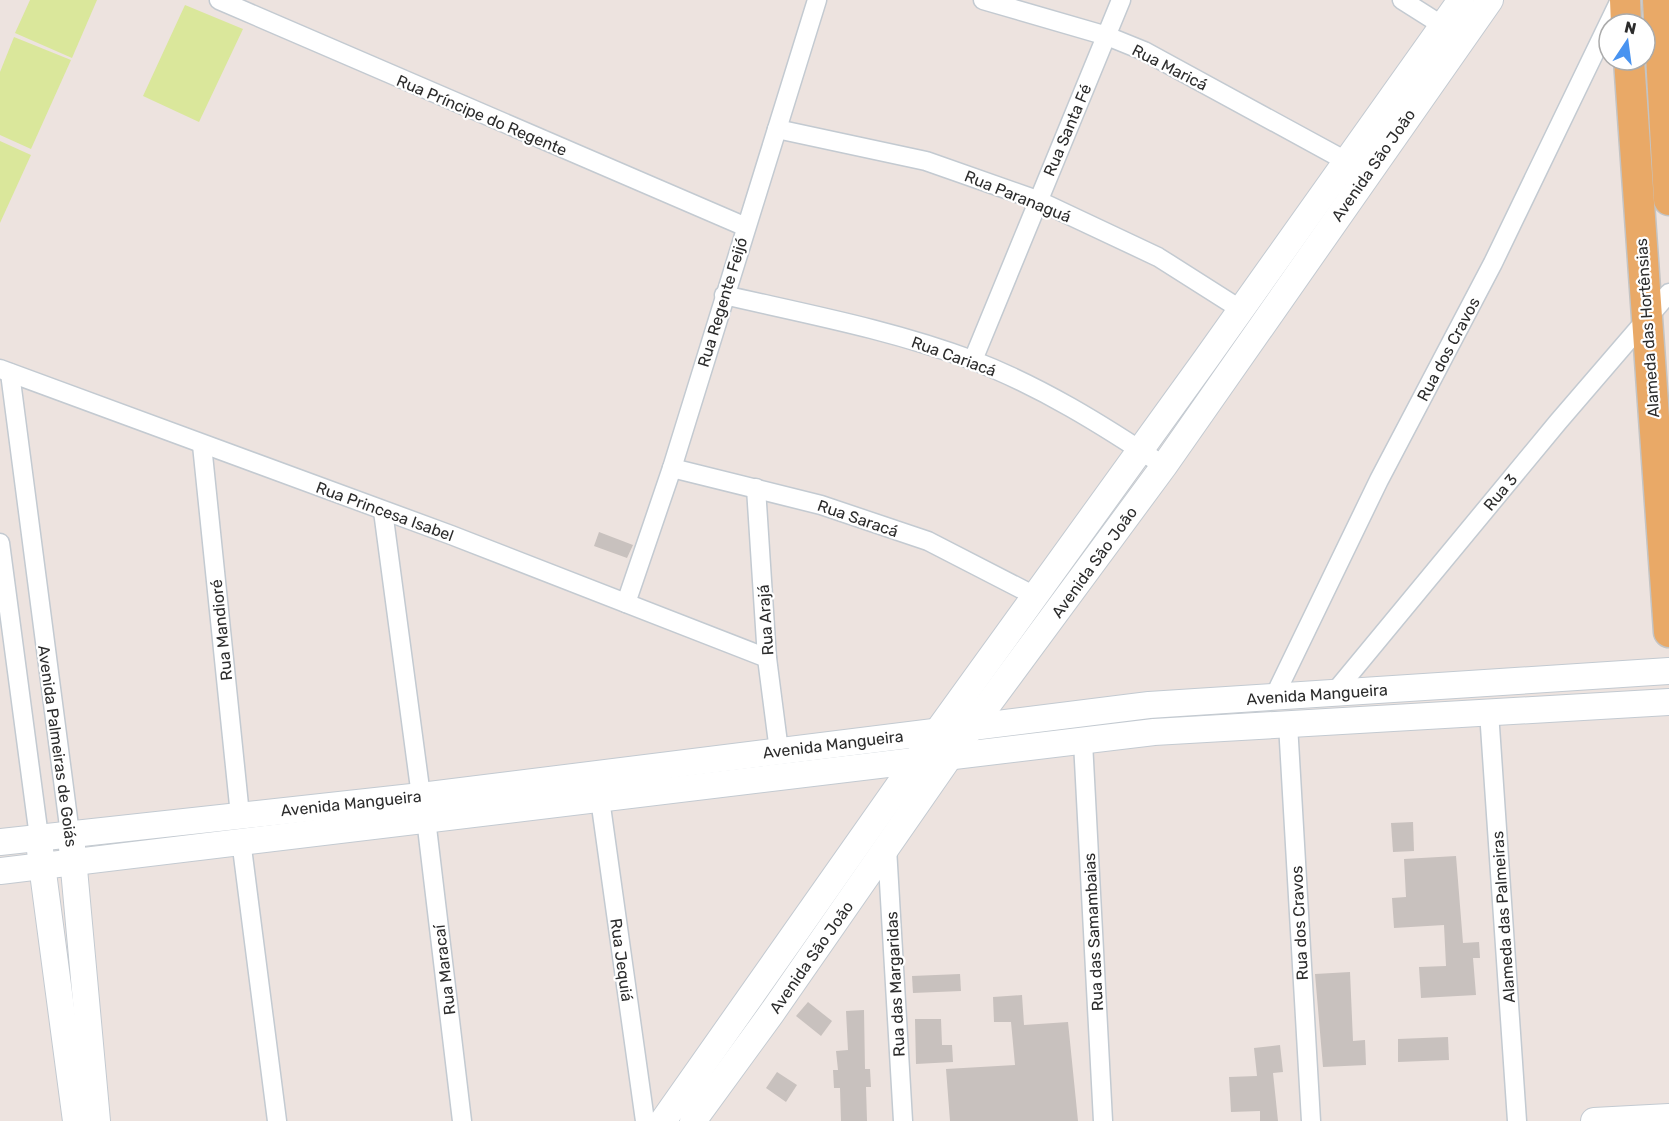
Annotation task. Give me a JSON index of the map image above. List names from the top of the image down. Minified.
{"streets":{"main road":["Alameda das Hortênsias"],"street":["Rua Maricá","Rua Príncipe do Regente","Rua Santa Fé","Avenida São João","Rua Paranaguá","Rua Regente Feijó","Rua dos Cravos","Rua Cariacá","Rua 3","Rua Princesa Isabel","Rua Saracá","Rua Arajá","Rua Mandioré","Avenida Mangueira","Avenida Palmeiras de Goiás","Alameda das Palmeiras","Rua das Samambaias","Rua Jequiá","Rua Maracaí","Rua das Margaridas"]},"crossings":[["Rua Maricá","Rua Santa Fé"],["Rua Maricá","Avenida São João"],["Rua Príncipe do Regente","Rua Regente Feijó"],["Rua Santa Fé","Rua Paranaguá"],["Rua Santa Fé","Rua Cariacá"],["Avenida São João","Rua Paranaguá"],["Avenida São João","Rua Cariacá"],["Avenida São João","Rua Saracá"],["Avenida São João","Avenida Mangueira"],["Avenida São João","Rua das Margaridas"],["Rua Paranaguá","Rua Regente Feijó"],["Rua Regente Feijó","Rua Cariacá"],["Rua Regente Feijó","Rua Princesa Isabel"],["Rua Regente Feijó","Rua Saracá"],["Alameda das Hortênsias","Rua 3"],["Rua dos Cravos","Avenida Mangueira"],["Rua 3","Avenida Mangueira"],["Rua Princesa Isabel","Rua Arajá"],["Rua Princesa Isabel","Rua Mandioré"],["Rua Princesa Isabel","Avenida Palmeiras de Goiás"],["Rua Princesa Isabel","Rua Maracaí"],["Rua Saracá","Rua Arajá"],["Rua Arajá","Avenida Mangueira"],["Rua Mandioré","Avenida Mangueira"],["Avenida Mangueira","Avenida Palmeiras de Goiás"],["Avenida Mangueira","Alameda das Palmeiras"],["Avenida Mangueira","Rua das Samambaias"],["Avenida Mangueira","Rua Jequiá"],["Avenida Mangueira","Rua Maracaí"]],"north":"top"}
